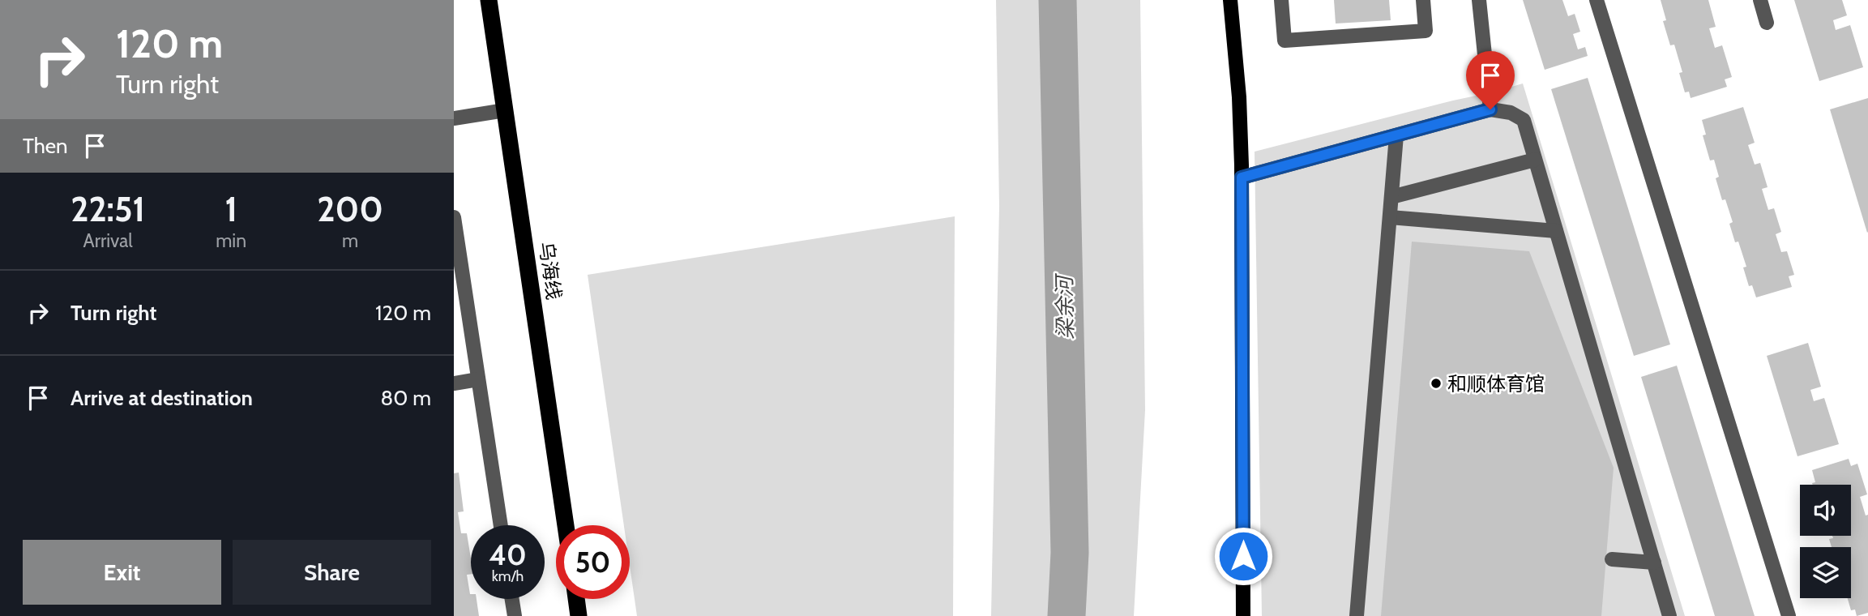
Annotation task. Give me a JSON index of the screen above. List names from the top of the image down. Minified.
{"streets":{"highway":["乌海线"]},"water":["梁余河"],"places":["和顺体育馆"],"page":{"turn":["120 m","Turn right"],"then":"Then","eta":["22:51","Arrival","1","min","200","m"],"list":[{"name":"Turn right","value":"120 m"},{"name":"Arrive at destination","value":"80 m"}],"speed":"40 km/h","limit":"50","buttons":["Exit","Share"]}}
